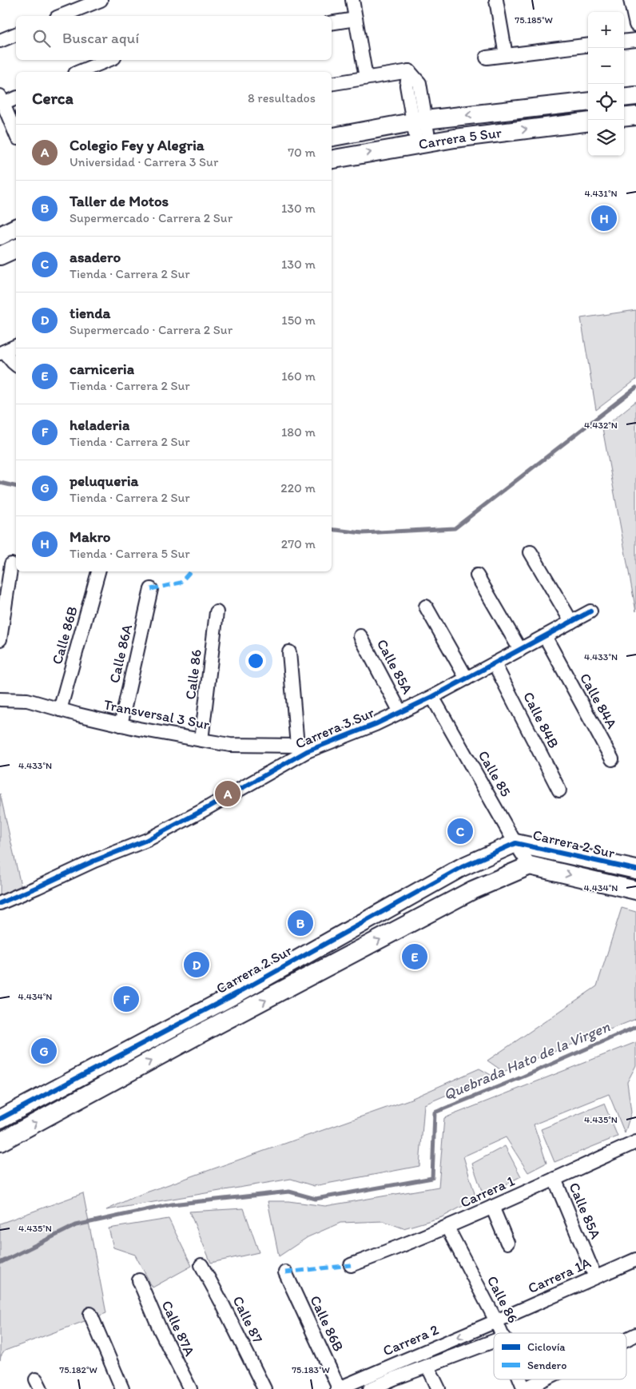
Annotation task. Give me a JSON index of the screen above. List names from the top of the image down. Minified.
{"streets":{"street":["Carrera 5 Sur","Calle 86B","Calle 86A","Calle 85A","Calle 86","Calle 84A","Transversal 3 Sur","Calle 84B","Carrera 3 Sur","Calle 85","Carrera 2 Sur","Carrera 1","Carrera 1A","Calle 87","Calle 87A","Carrera 2"]},"crossings":[["Calle 86B","Transversal 3 Sur"],["Calle 86B","Carrera 2"],["Calle 86A","Transversal 3 Sur"],["Calle 85A","Carrera 3 Sur"],["Calle 85A","Carrera 1"],["Calle 85A","Carrera 1A"],["Calle 86","Transversal 3 Sur"],["Calle 86","Carrera 1"],["Calle 86","Carrera 1A"],["Calle 86","Carrera 2"],["Calle 84A","Carrera 3 Sur"],["Transversal 3 Sur","Carrera 3 Sur"],["Calle 84B","Carrera 3 Sur"],["Carrera 3 Sur","Calle 85"],["Calle 85","Carrera 2 Sur"],["Carrera 1A","Carrera 2"]],"water":["Quebrada Hato de la Virgen"],"legend":["Ciclovía","Sendero"],"page":{"map_buttons":["+","−"],"search":"Buscar aquí","heading":["Cerca","8 resultados"],"list":[{"mark":"A","name":"Colegio Fey y Alegria","note":"Universidad · Carrera 3 Sur","value":"70 m"},{"mark":"B","name":"Taller de Motos","note":"Supermercado · Carrera 2 Sur","value":"130 m"},{"mark":"C","name":"asadero","note":"Tienda · Carrera 2 Sur","value":"130 m"},{"mark":"D","name":"tienda","note":"Supermercado · Carrera 2 Sur","value":"150 m"},{"mark":"E","name":"carniceria","note":"Tienda · Carrera 2 Sur","value":"160 m"},{"mark":"F","name":"heladeria","note":"Tienda · Carrera 2 Sur","value":"180 m"},{"mark":"G","name":"peluqueria","note":"Tienda · Carrera 2 Sur","value":"220 m"},{"mark":"H","name":"Makro","note":"Tienda · Carrera 5 Sur","value":"270 m"}],"pins":["H","A","C","B","E","D","F","G"]},"coordinates":["75.185°W","4.431°N","4.432°N","4.433°N","4.434°N","4.435°N","75.182°W","75.183°W"]}
